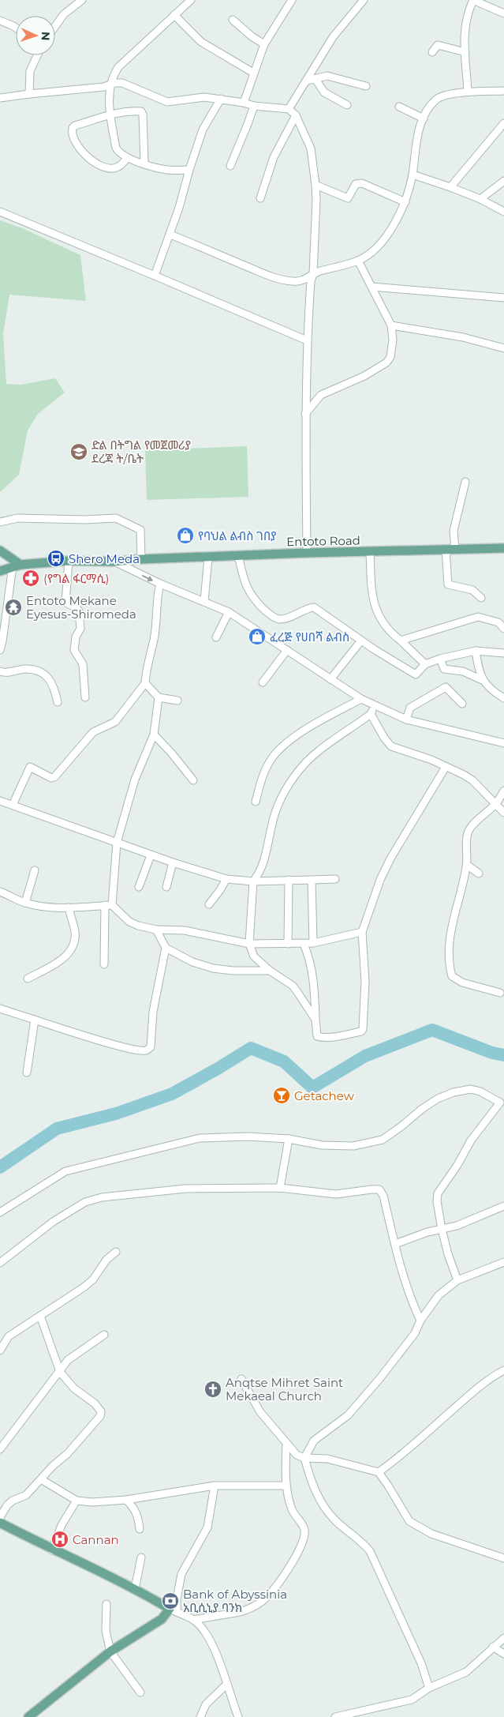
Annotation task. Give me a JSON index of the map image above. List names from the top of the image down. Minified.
{"streets":{"main road":["Entoto Road"]},"places":{"school or university":["ድል በትግል የመጀመሪያ ደረጃ ት/ቤት"],"shop":["የባህል ልብስ ገበያ","ፈረጅ የሀበሻ ልብስ"],"bus stop":["Shero Meda"],"pharmacy":["(የግል ፋርማሲ)"],"temple":["Entoto Mekane Eyesus-Shiromeda"],"bar":["Getachew"],"church":["Anqtse Mihret Saint Mekaeal Church"],"hospital":["Cannan"],"bank":["Bank of Abyssinia አቢሲኒያ ባንክ"]},"north":"right"}
